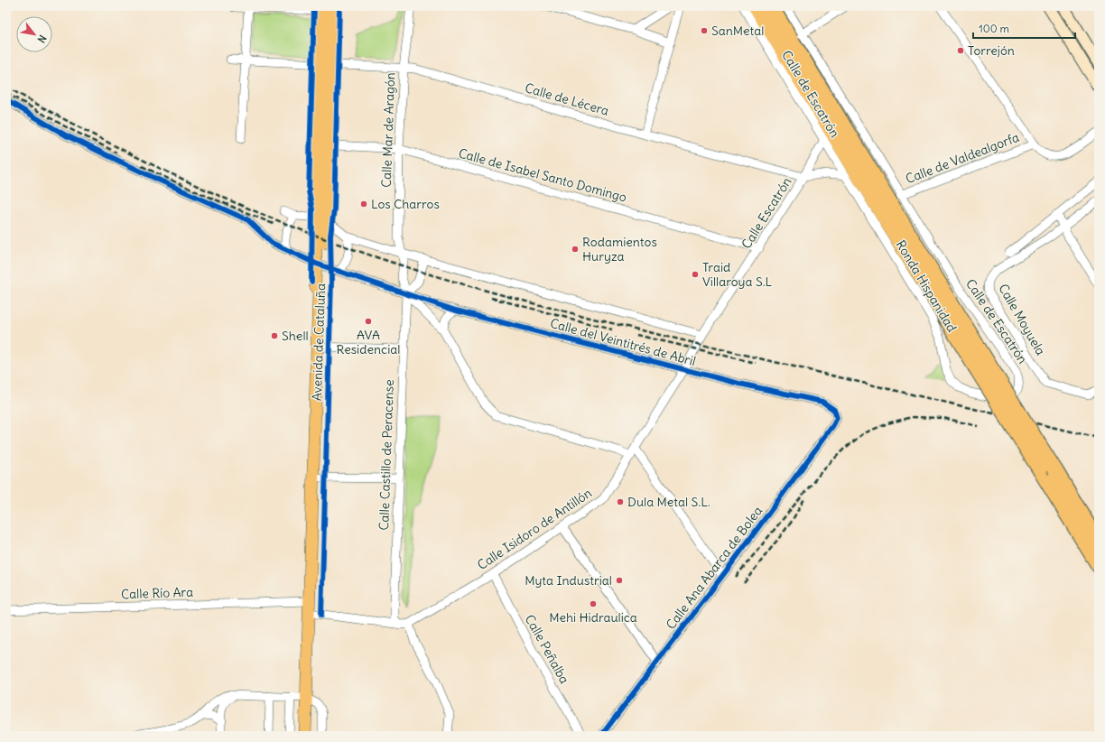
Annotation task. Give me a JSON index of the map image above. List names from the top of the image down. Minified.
{"streets":{"highway":["Ronda Hispanidad"],"main road":["Avenida de Cataluña"],"street":["Calle de Escatrón","Calle de Lécera","Calle Mar de Aragón","Calle de Valdealgorfa","Calle de Isabel Santo Domingo","Calle Escatrón","Calle Moyuela","Calle del Veintitrés de Abril","Calle Castillo de Peracense","Calle Isidoro de Antillón","Calle Ana Abarca de Bolea","Calle Río Ara","Calle Peñalba"]},"crossings":[["Calle de Escatrón","Calle de Valdealgorfa"],["Calle de Escatrón","Calle Escatrón"],["Calle de Escatrón","Ronda Hispanidad"],["Calle de Lécera","Calle Mar de Aragón"],["Calle de Lécera","Calle Escatrón"],["Calle de Lécera","Avenida de Cataluña"],["Calle Mar de Aragón","Calle de Isabel Santo Domingo"],["Calle de Isabel Santo Domingo","Calle Escatrón"],["Calle de Isabel Santo Domingo","Avenida de Cataluña"],["Calle Escatrón","Calle Isidoro de Antillón"],["Avenida de Cataluña","Calle del Veintitrés de Abril"],["Avenida de Cataluña","Calle Río Ara"],["Calle del Veintitrés de Abril","Calle Castillo de Peracense"],["Calle del Veintitrés de Abril","Calle Isidoro de Antillón"],["Calle del Veintitrés de Abril","Calle Ana Abarca de Bolea"],["Calle Isidoro de Antillón","Calle Peñalba"]],"places":["SanMetal","Torrejón","Los Charros","Rodamientos Huryza","Traid Villaroya S.L","AVA Residencial","Shell","Dula Metal S.L.","Myta Industrial","Mehi Hidraulica"],"scale_bar":"100 m","north":"bottom right"}
